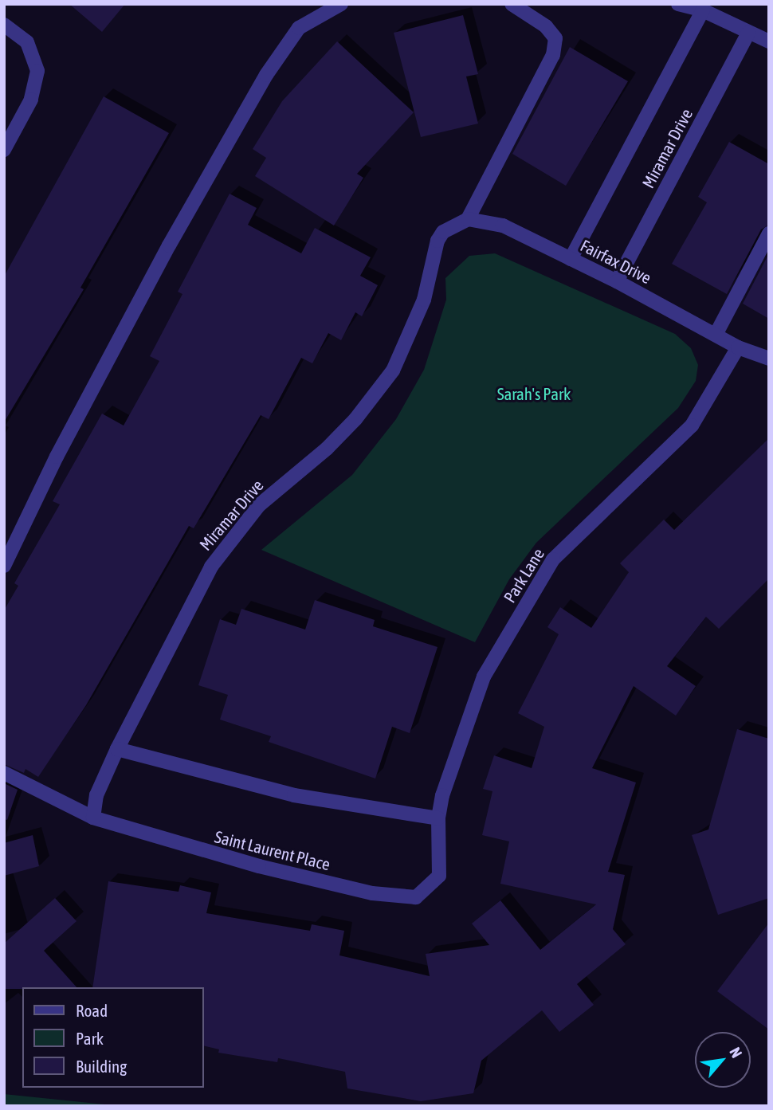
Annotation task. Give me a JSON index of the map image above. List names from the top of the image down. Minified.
{"streets":{"street":["Miramar Drive","Fairfax Drive","Park Lane","Saint Laurent Place"]},"crossings":[["Miramar Drive","Fairfax Drive"],["Miramar Drive","Saint Laurent Place"],["Fairfax Drive","Park Lane"],["Park Lane","Saint Laurent Place"]],"parks":["Sarah's Park"],"legend":["Road","Park","Building"],"north":"top right"}
